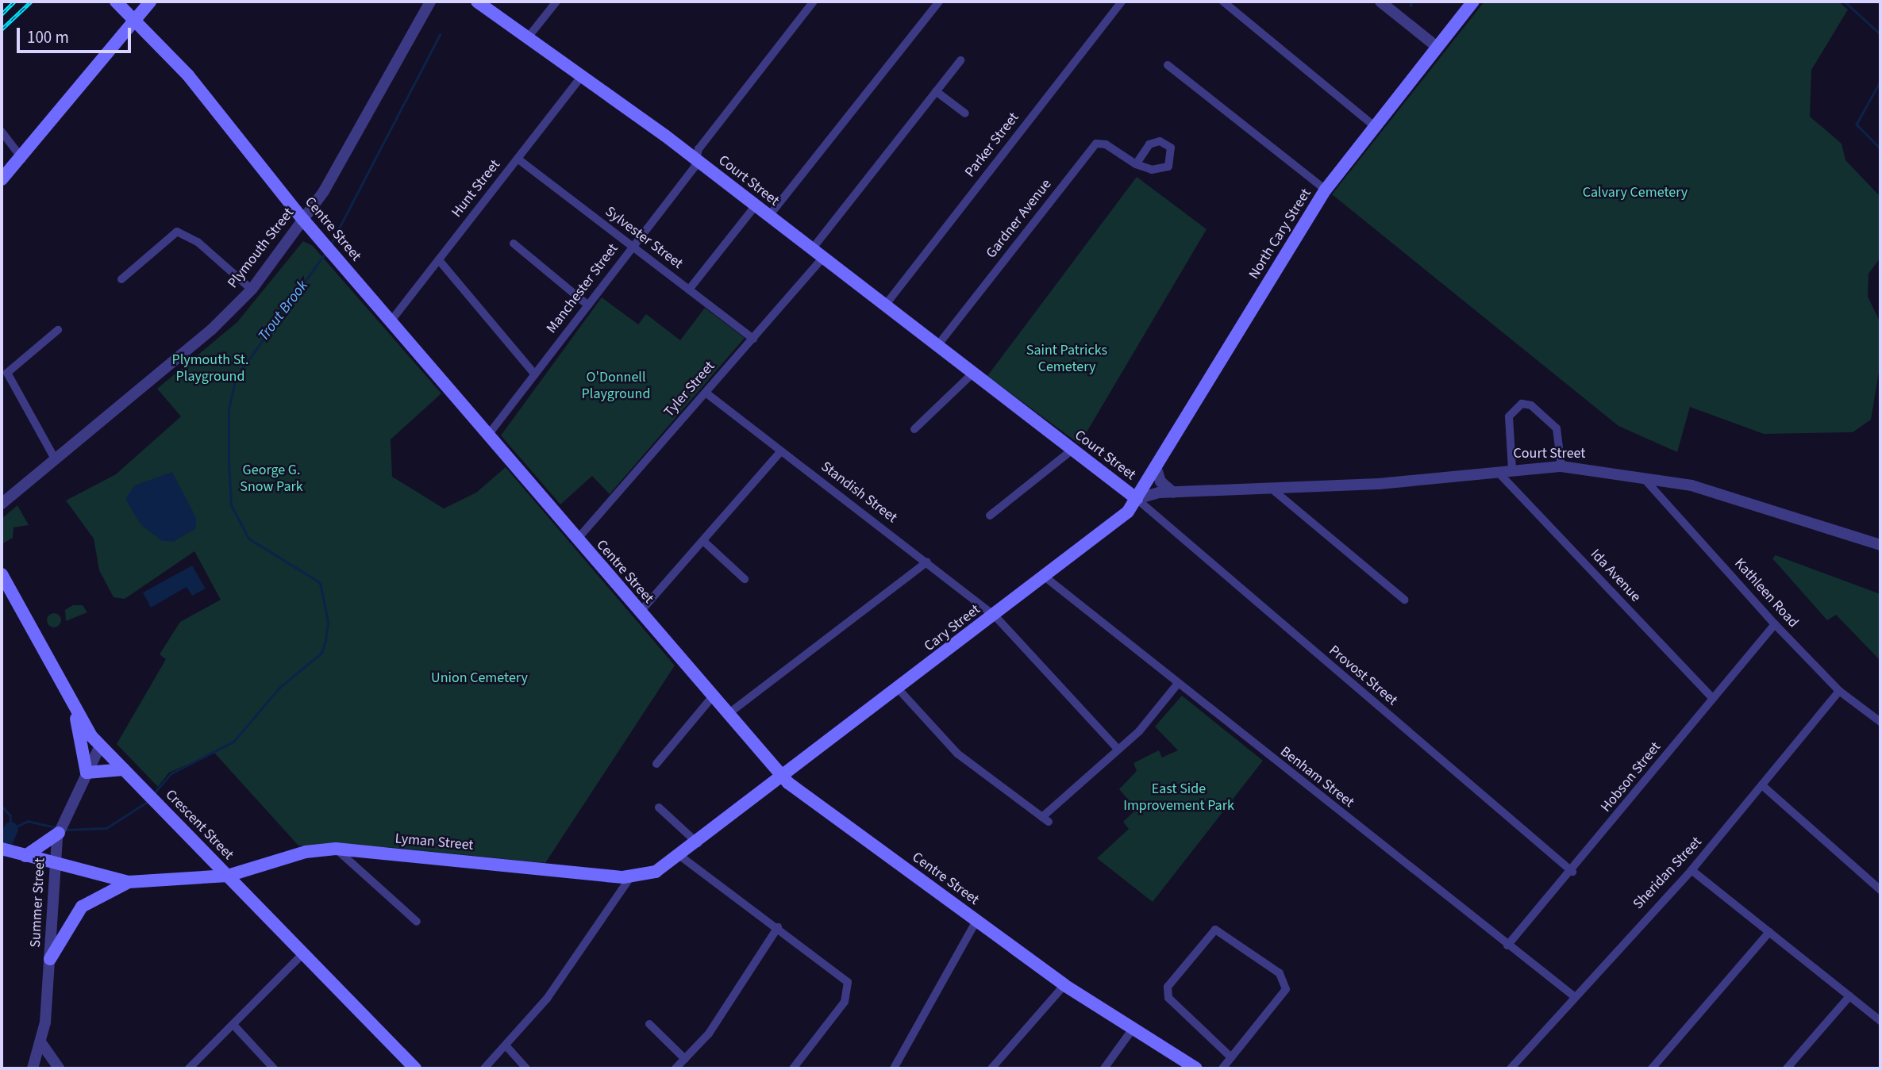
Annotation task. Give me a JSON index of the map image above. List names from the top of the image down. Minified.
{"streets":{"main road":["Court Street","Centre Street","North Cary Street","Cary Street","Crescent Street","Lyman Street"],"street":["Parker Street","Hunt Street","Gardner Avenue","Sylvester Street","Plymouth Street","Manchester Street","Tyler Street","Standish Street","Ida Avenue","Kathleen Road","Provost Street","Benham Street","Hobson Street","Sheridan Street","Summer Street"]},"crossings":[["Parker Street","Court Street"],["Court Street","Hunt Street"],["Court Street","Gardner Avenue"],["Court Street","North Cary Street"],["Court Street","Manchester Street"],["Court Street","Tyler Street"],["Court Street","Ida Avenue"],["Court Street","Kathleen Road"],["Court Street","Cary Street"],["Court Street","Provost Street"],["Hunt Street","Centre Street"],["Hunt Street","Sylvester Street"],["Centre Street","Plymouth Street"],["Centre Street","Manchester Street"],["Centre Street","Tyler Street"],["Centre Street","Cary Street"],["Centre Street","Lyman Street"],["North Cary Street","Cary Street"],["North Cary Street","Provost Street"],["Sylvester Street","Manchester Street"],["Sylvester Street","Tyler Street"],["Tyler Street","Standish Street"],["Standish Street","Cary Street"],["Ida Avenue","Hobson Street"],["Kathleen Road","Hobson Street"],["Kathleen Road","Sheridan Street"],["Cary Street","Provost Street"],["Cary Street","Benham Street"],["Cary Street","Lyman Street"],["Provost Street","Hobson Street"],["Benham Street","Hobson Street"],["Benham Street","Sheridan Street"],["Crescent Street","Lyman Street"],["Crescent Street","Summer Street"],["Lyman Street","Summer Street"]],"water":["Trout Brook"],"parks":["Calvary Cemetery","Saint Patricks Cemetery","Plymouth St. Playground","O'Donnell Playground","George G. Snow Park","Union Cemetery","East Side Improvement Park"],"scale_bar":"100 m"}
